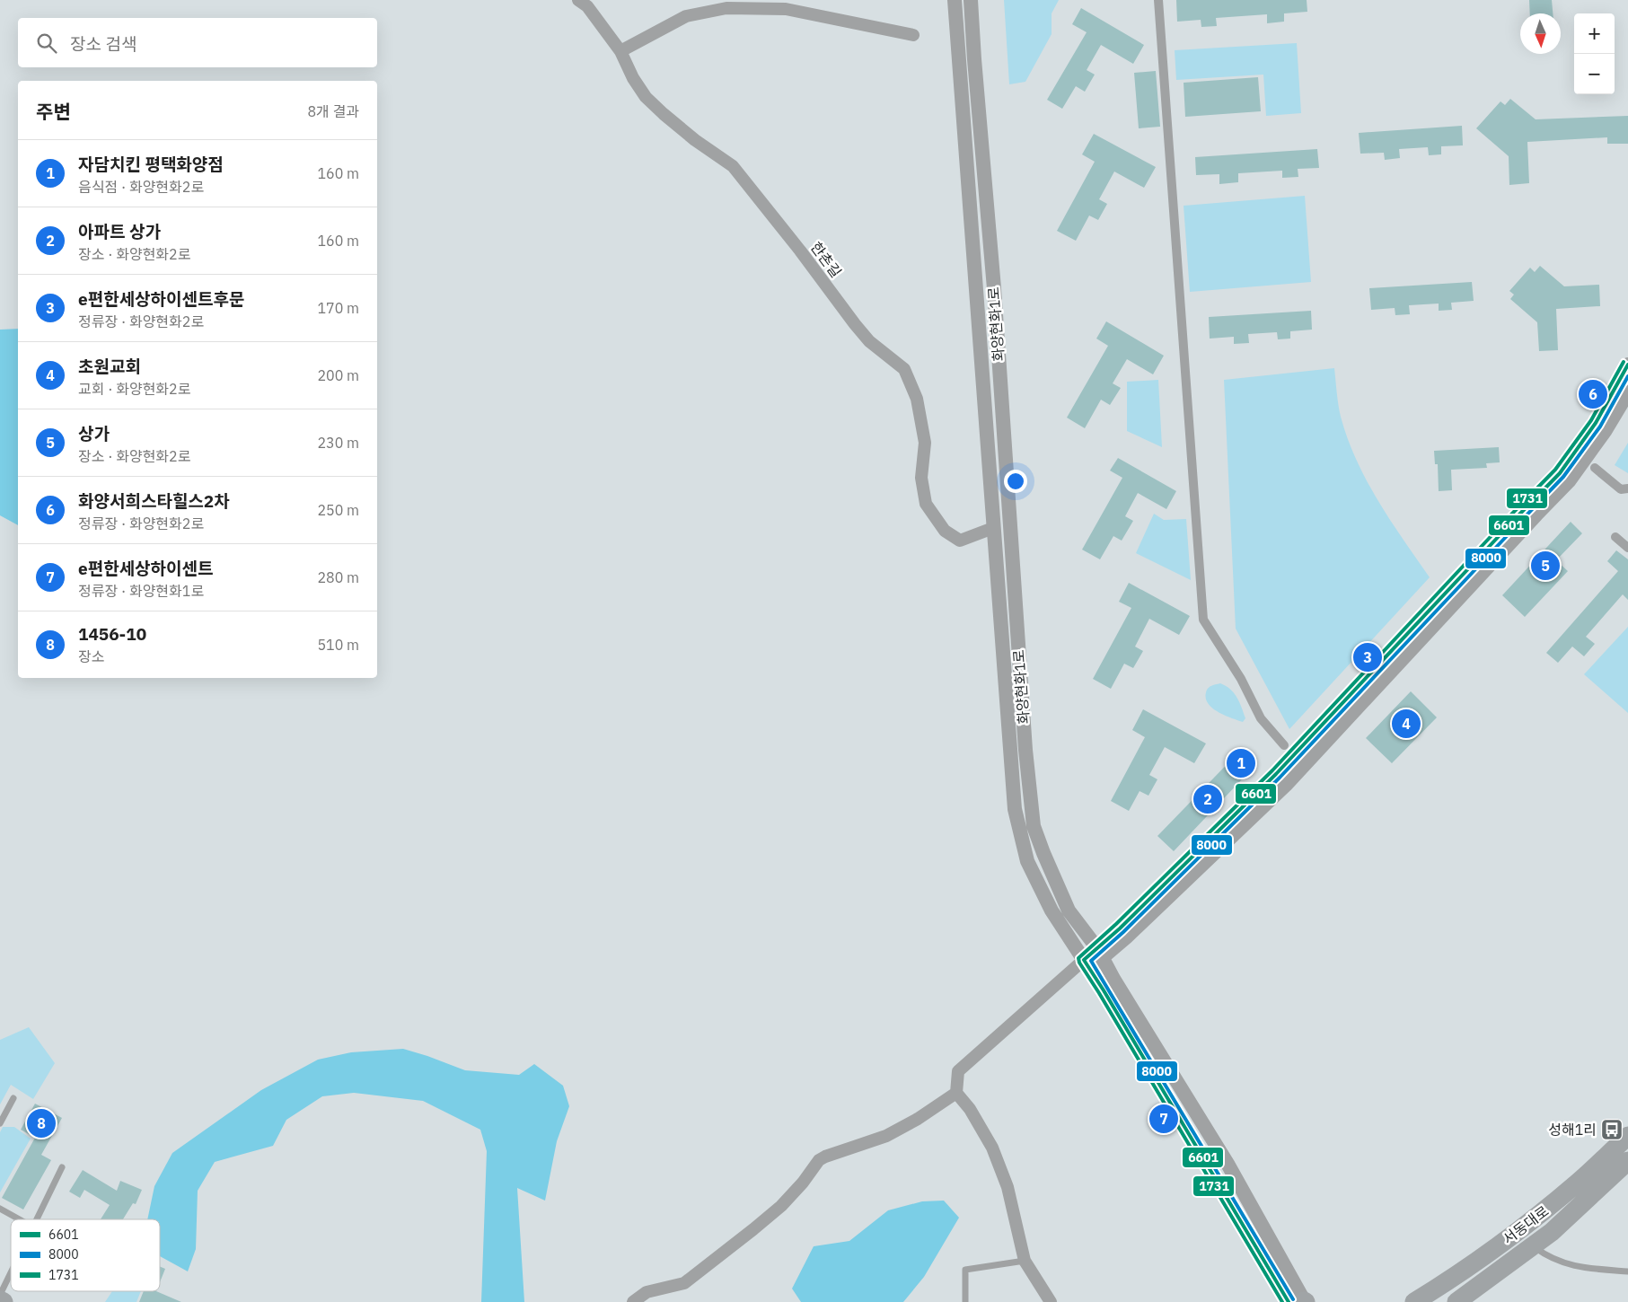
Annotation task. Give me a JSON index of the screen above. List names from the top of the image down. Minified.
{"streets":{"main road":["서동대로"],"street":["한촌길","화양현화1로"]},"crossings":[["한촌길","화양현화1로"]],"places":{"bus stop":["성해1리"]},"lines":["transit line 1731","transit line 6601","transit line 8000"],"legend":["6601","8000","1731"],"north":"bottom","page":{"map_buttons":["+","−"],"search":"장소 검색","heading":["주변","8개 결과"],"list":[{"mark":"1","name":"자담치킨 평택화양점","note":"음식점 · 화양현화2로","value":"160 m"},{"mark":"2","name":"아파트 상가","note":"장소 · 화양현화2로","value":"160 m"},{"mark":"3","name":"e편한세상하이센트후문","note":"정류장 · 화양현화2로","value":"170 m"},{"mark":"4","name":"초원교회","note":"교회 · 화양현화2로","value":"200 m"},{"mark":"5","name":"상가","note":"장소 · 화양현화2로","value":"230 m"},{"mark":"6","name":"화양서희스타힐스2차","note":"정류장 · 화양현화2로","value":"250 m"},{"mark":"7","name":"e편한세상하이센트","note":"정류장 · 화양현화1로","value":"280 m"},{"mark":"8","name":"1456-10","note":"장소","value":"510 m"}],"pins":["6","5","3","4","1","2","7","8"]}}
